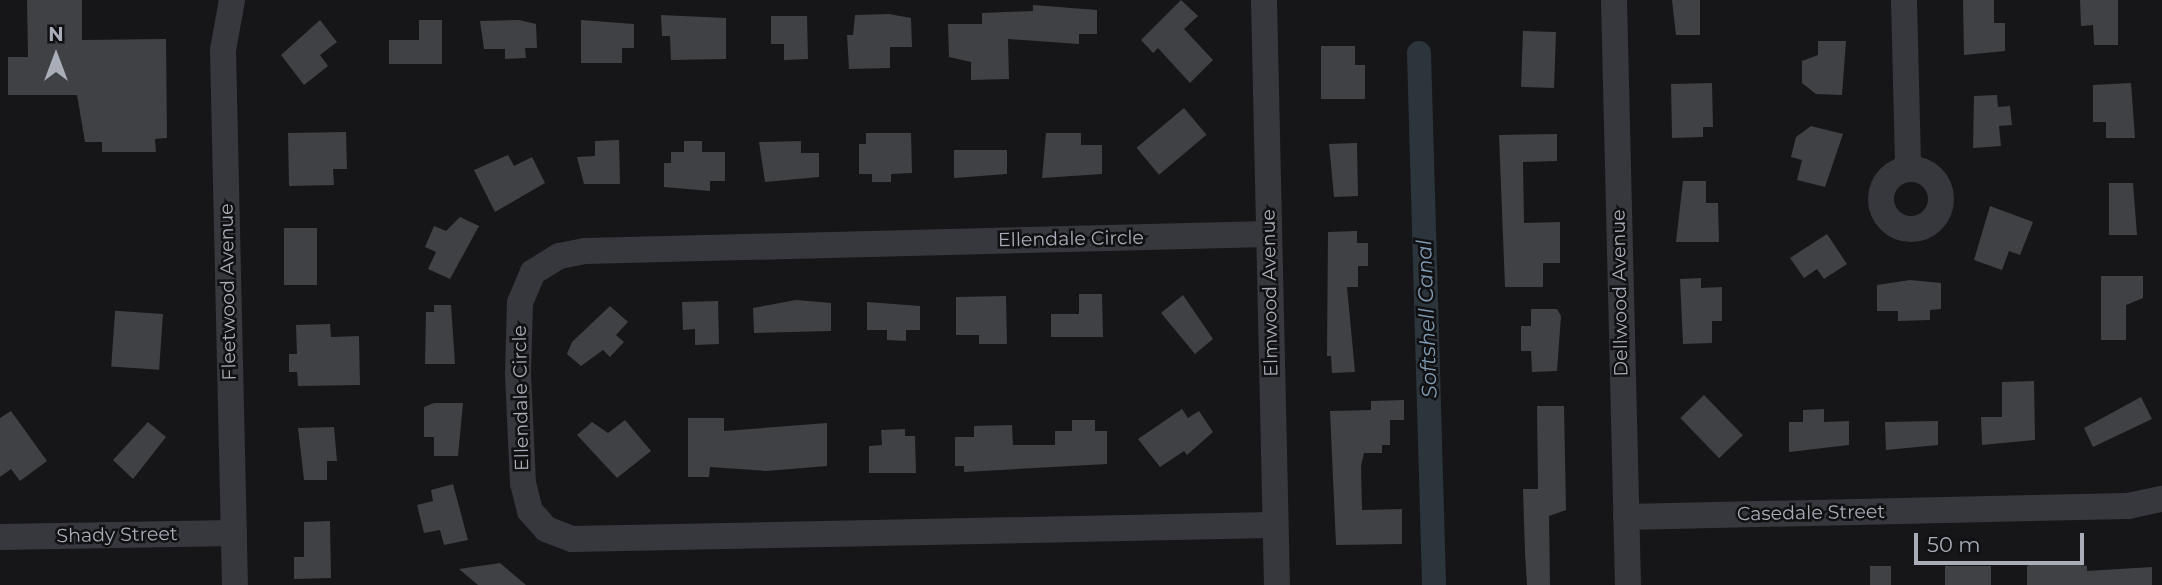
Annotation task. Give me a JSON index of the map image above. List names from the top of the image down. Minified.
{"streets":{"street":["Ellendale Circle","Fleetwood Avenue","Elmwood Avenue","Dellwood Avenue","Casedale Street","Shady Street"]},"crossings":[["Ellendale Circle","Elmwood Avenue"],["Fleetwood Avenue","Shady Street"],["Dellwood Avenue","Casedale Street"]],"water":["Softshell Canal"],"scale_bar":"50 m","north":"top"}
